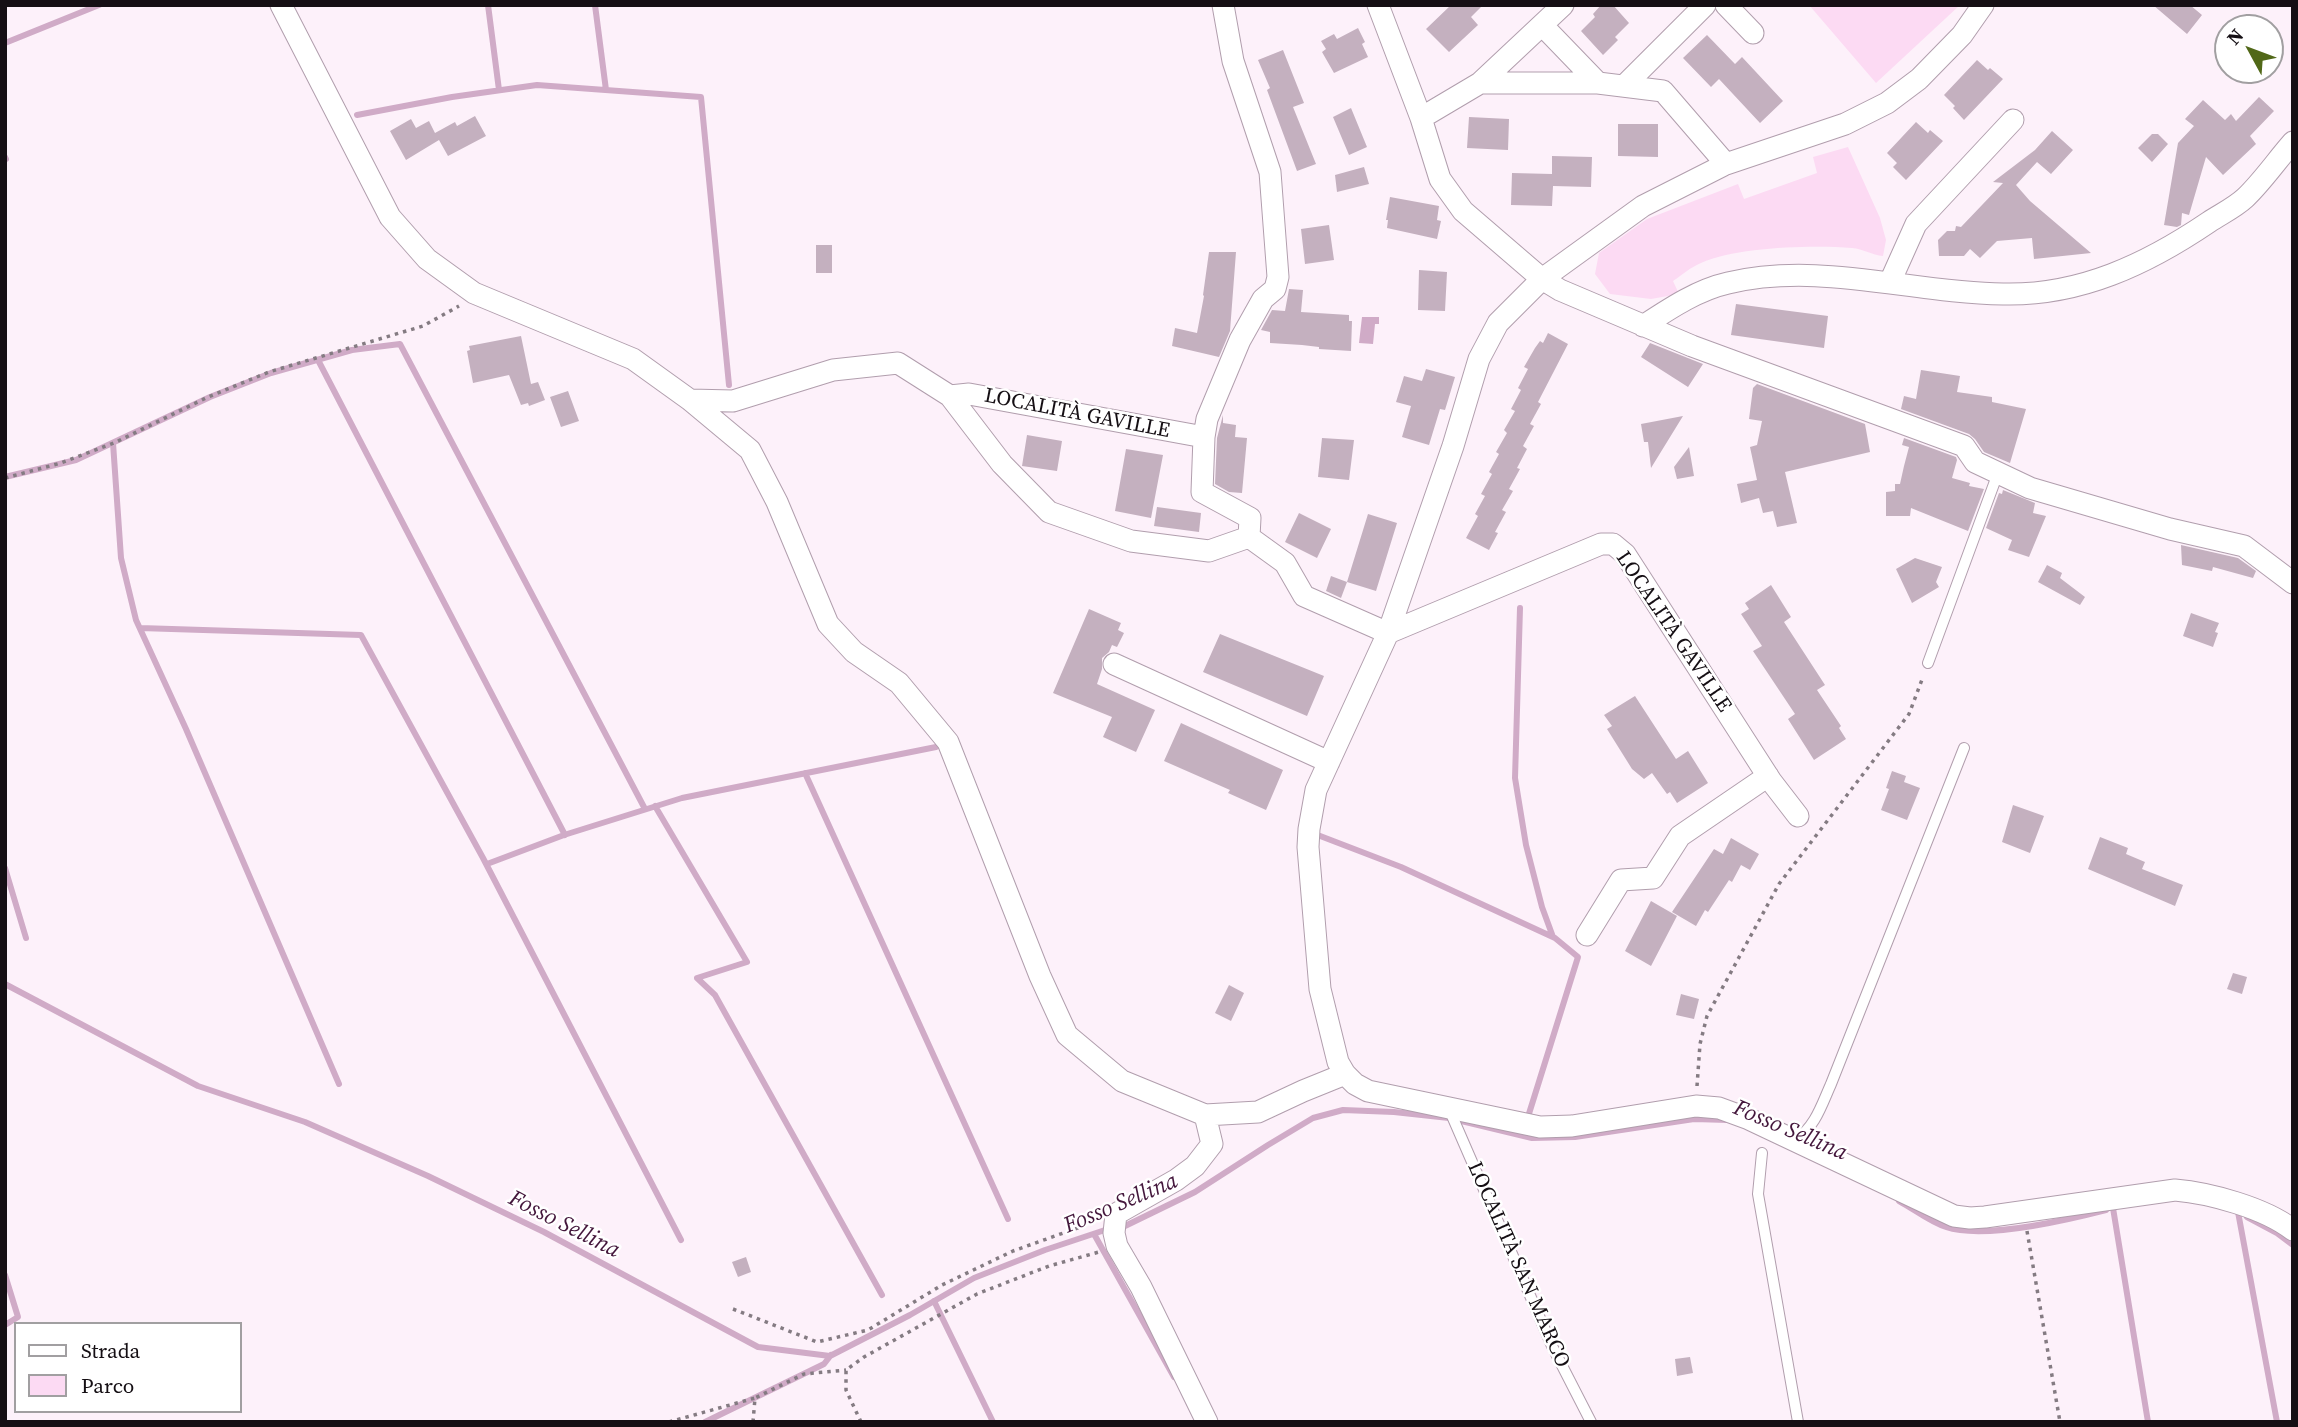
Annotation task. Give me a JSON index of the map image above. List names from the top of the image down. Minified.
{"streets":{"street":["LOCALITÀ GAVILLE"],"lane":["LOCALITÀ SAN MARCO"]},"water":["Fosso Sellina"],"legend":["Strada","Parco"],"north":"top left"}
